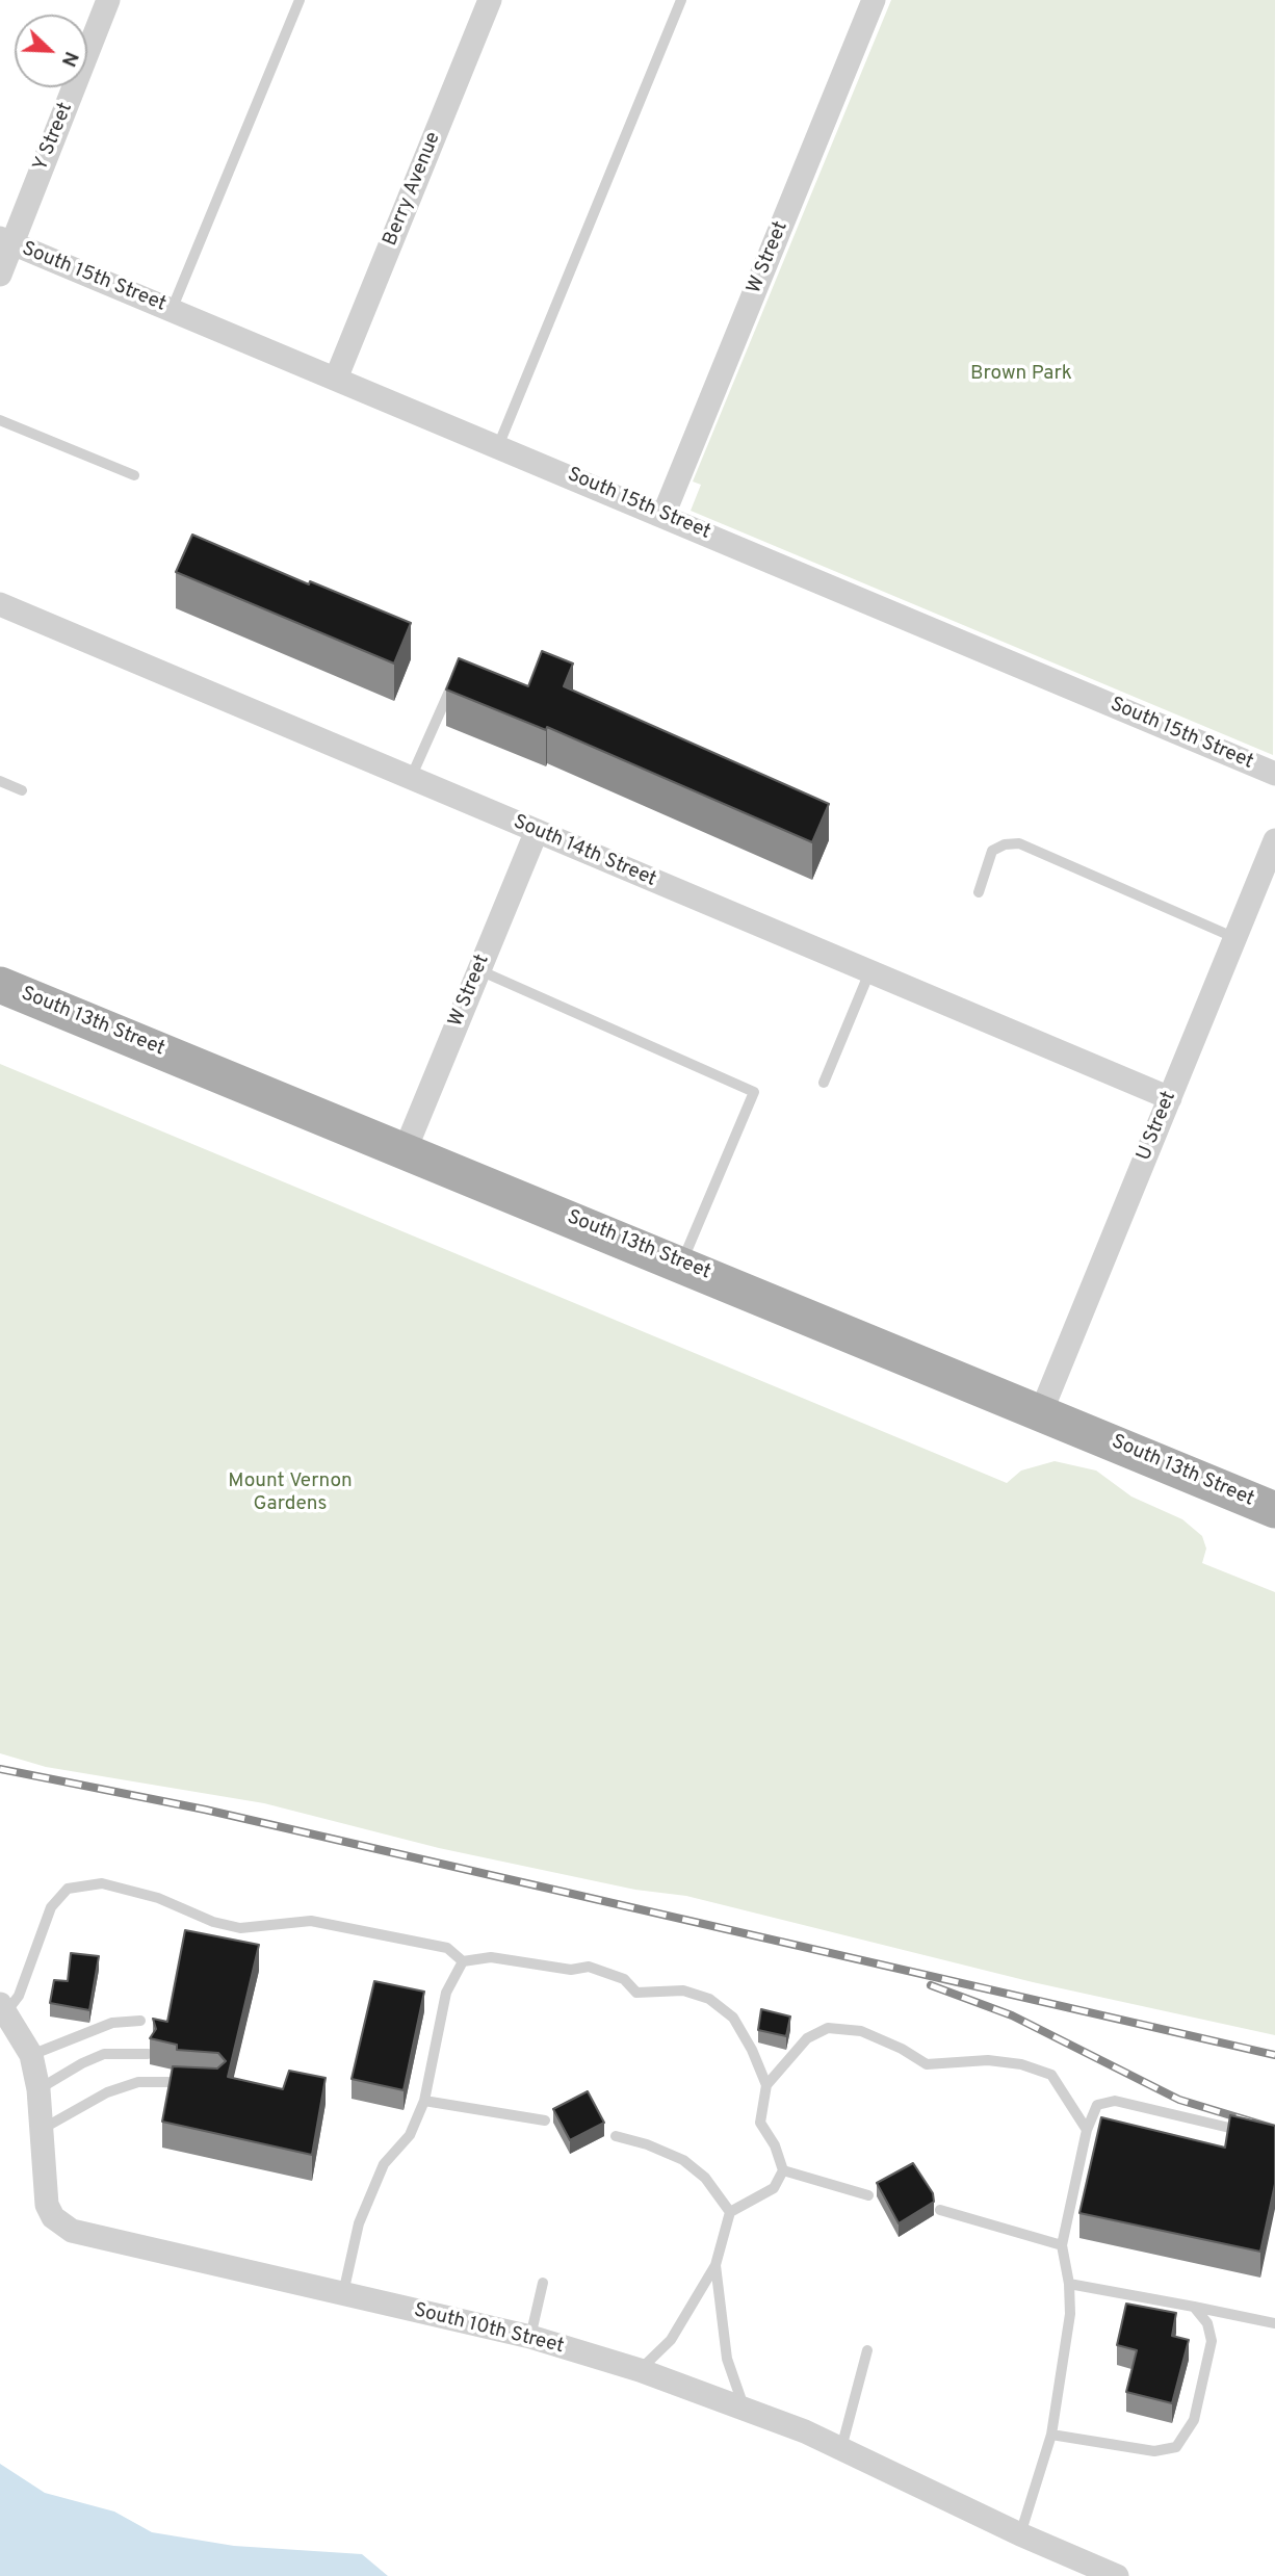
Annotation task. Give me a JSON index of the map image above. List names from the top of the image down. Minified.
{"streets":{"main road":["South 13th Street"],"street":["Y Street","Berry Avenue","W Street","South 15th Street","South 14th Street","U Street","South 10th Street"]},"crossings":[["Y Street","South 15th Street"],["Berry Avenue","South 15th Street"],["W Street","South 15th Street"],["W Street","South 14th Street"],["W Street","South 13th Street"],["South 14th Street","U Street"],["South 13th Street","U Street"]],"parks":["Brown Park","Mount Vernon Gardens"],"north":"bottom right"}
